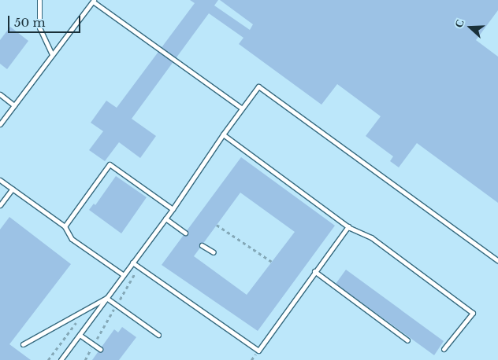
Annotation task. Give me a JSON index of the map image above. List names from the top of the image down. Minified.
{"scale_bar":"50 m","north":"left"}
